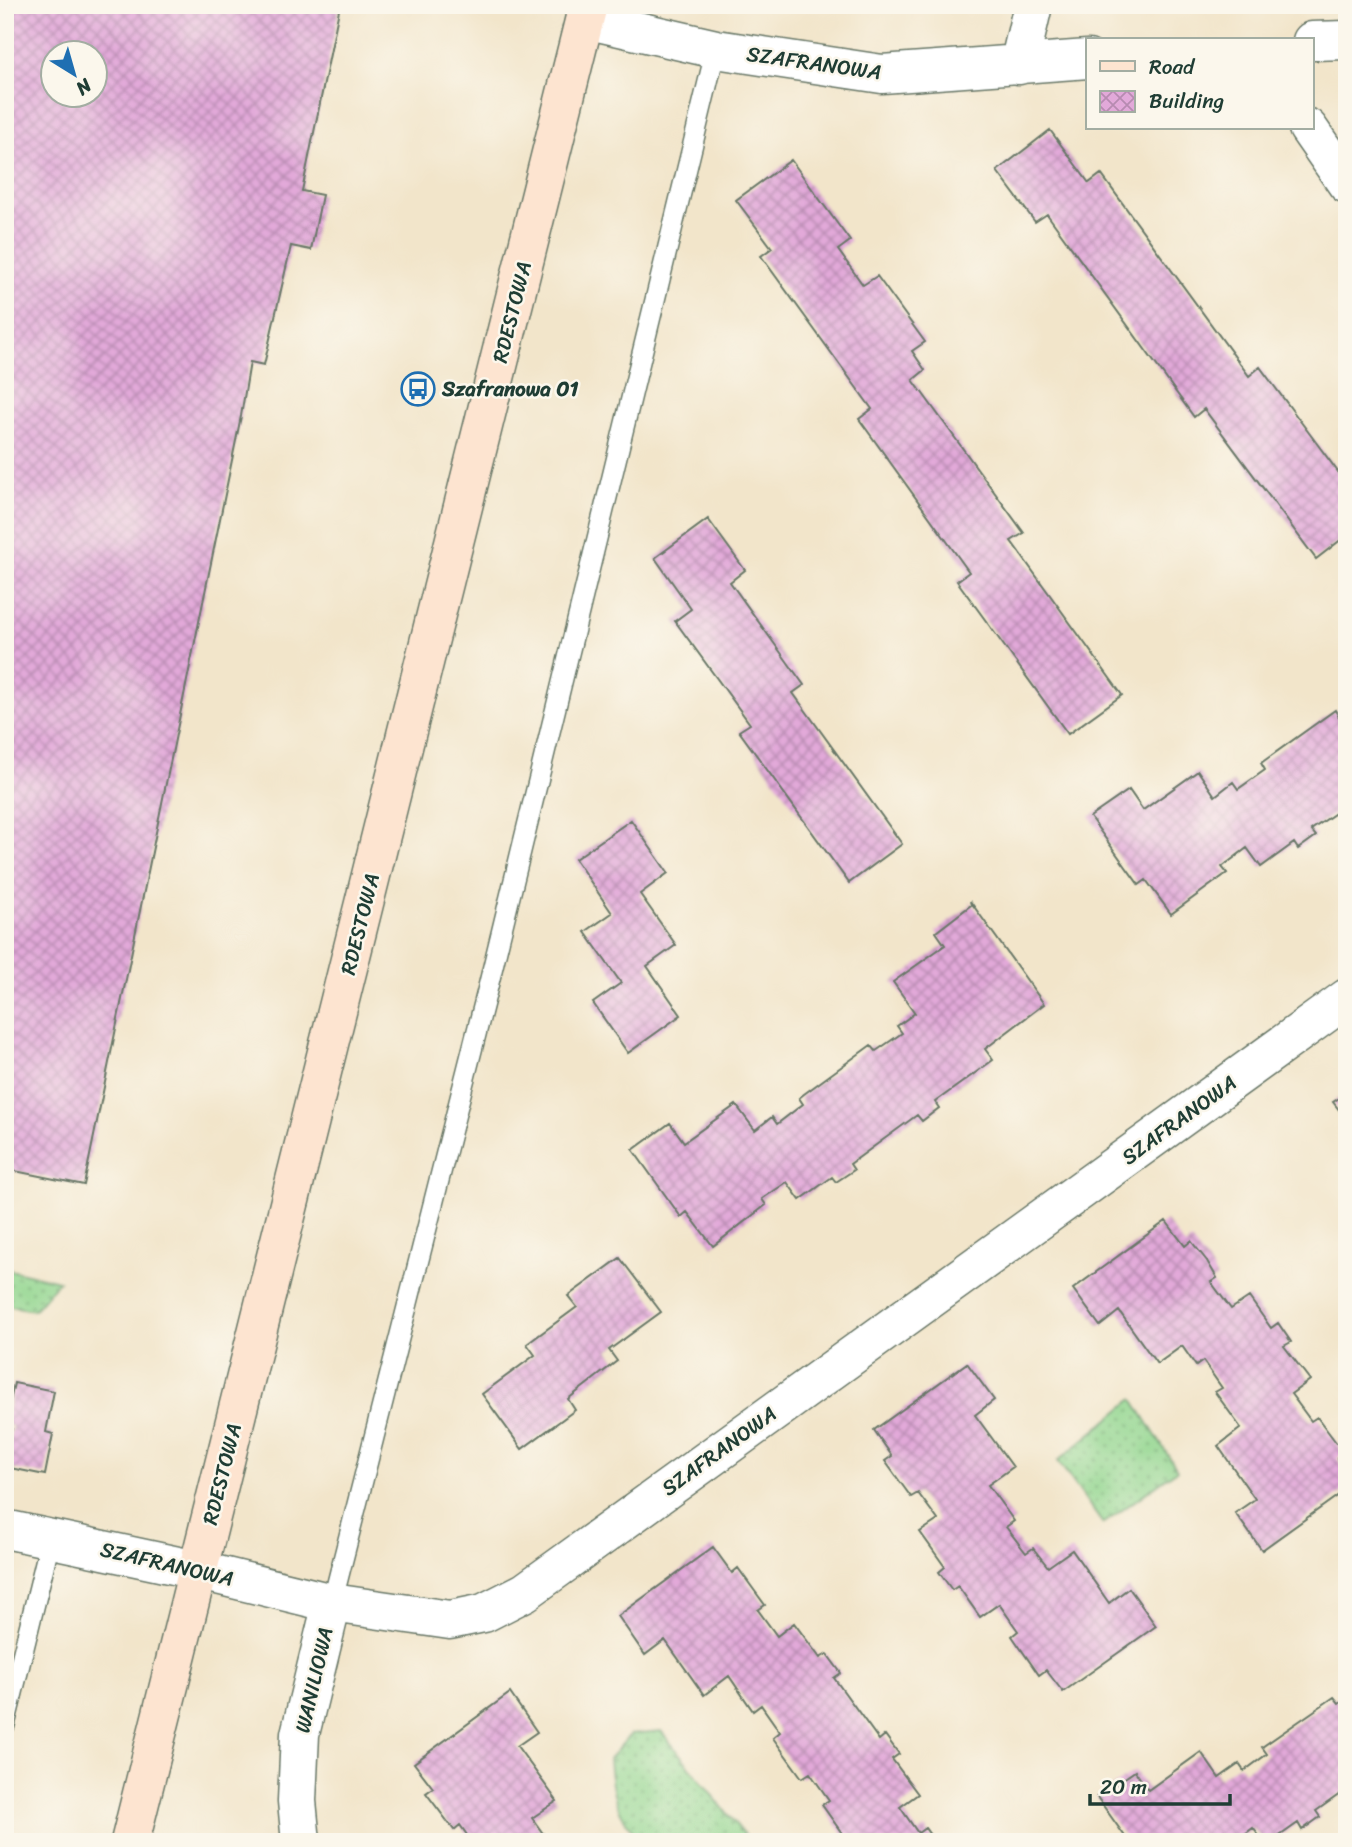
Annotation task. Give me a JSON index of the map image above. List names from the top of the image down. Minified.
{"streets":{"street":["SZAFRANOWA","RDESTOWA","WANILIOWA"]},"crossings":[["SZAFRANOWA","RDESTOWA"],["SZAFRANOWA","WANILIOWA"]],"places":{"bus stop":["Szafranowa 01"]},"legend":["Road","Building"],"scale_bar":"20 m","north":"bottom right"}
